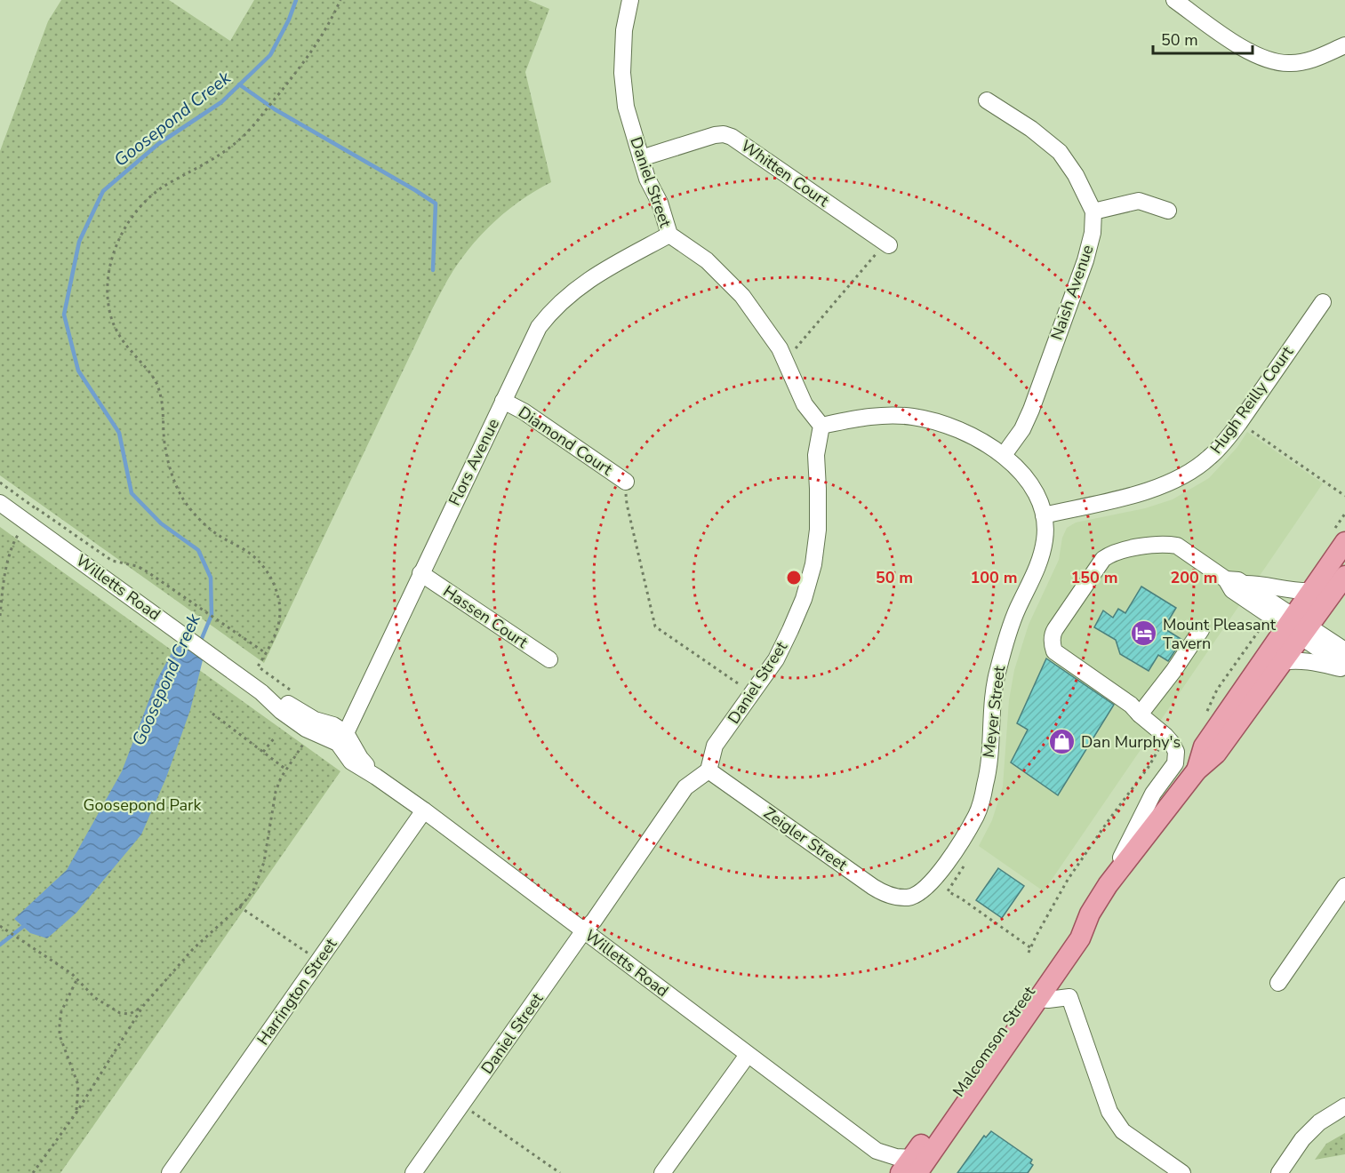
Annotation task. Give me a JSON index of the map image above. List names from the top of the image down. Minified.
{"streets":{"main road":["Malcomson Street"],"street":["Whitten Court","Daniel Street","Naish Avenue","Hugh Reilly Court","Diamond Court","Flors Avenue","Willetts Road","Hassen Court","Meyer Street","Zeigler Street","Harrington Street"]},"crossings":[["Whitten Court","Daniel Street"],["Daniel Street","Flors Avenue"],["Daniel Street","Willetts Road"],["Daniel Street","Meyer Street"],["Daniel Street","Zeigler Street"],["Naish Avenue","Meyer Street"],["Hugh Reilly Court","Meyer Street"],["Diamond Court","Flors Avenue"],["Flors Avenue","Willetts Road"],["Flors Avenue","Hassen Court"],["Willetts Road","Harrington Street"],["Willetts Road","Malcomson Street"],["Meyer Street","Zeigler Street"]],"water":["Goosepond Creek"],"parks":["Goosepond Park"],"places":{"hotel":["Mount Pleasant Tavern"],"shop":["Dan Murphy's"]},"scale_bar":"50 m","rings":["50 m","100 m","150 m","200 m"]}
